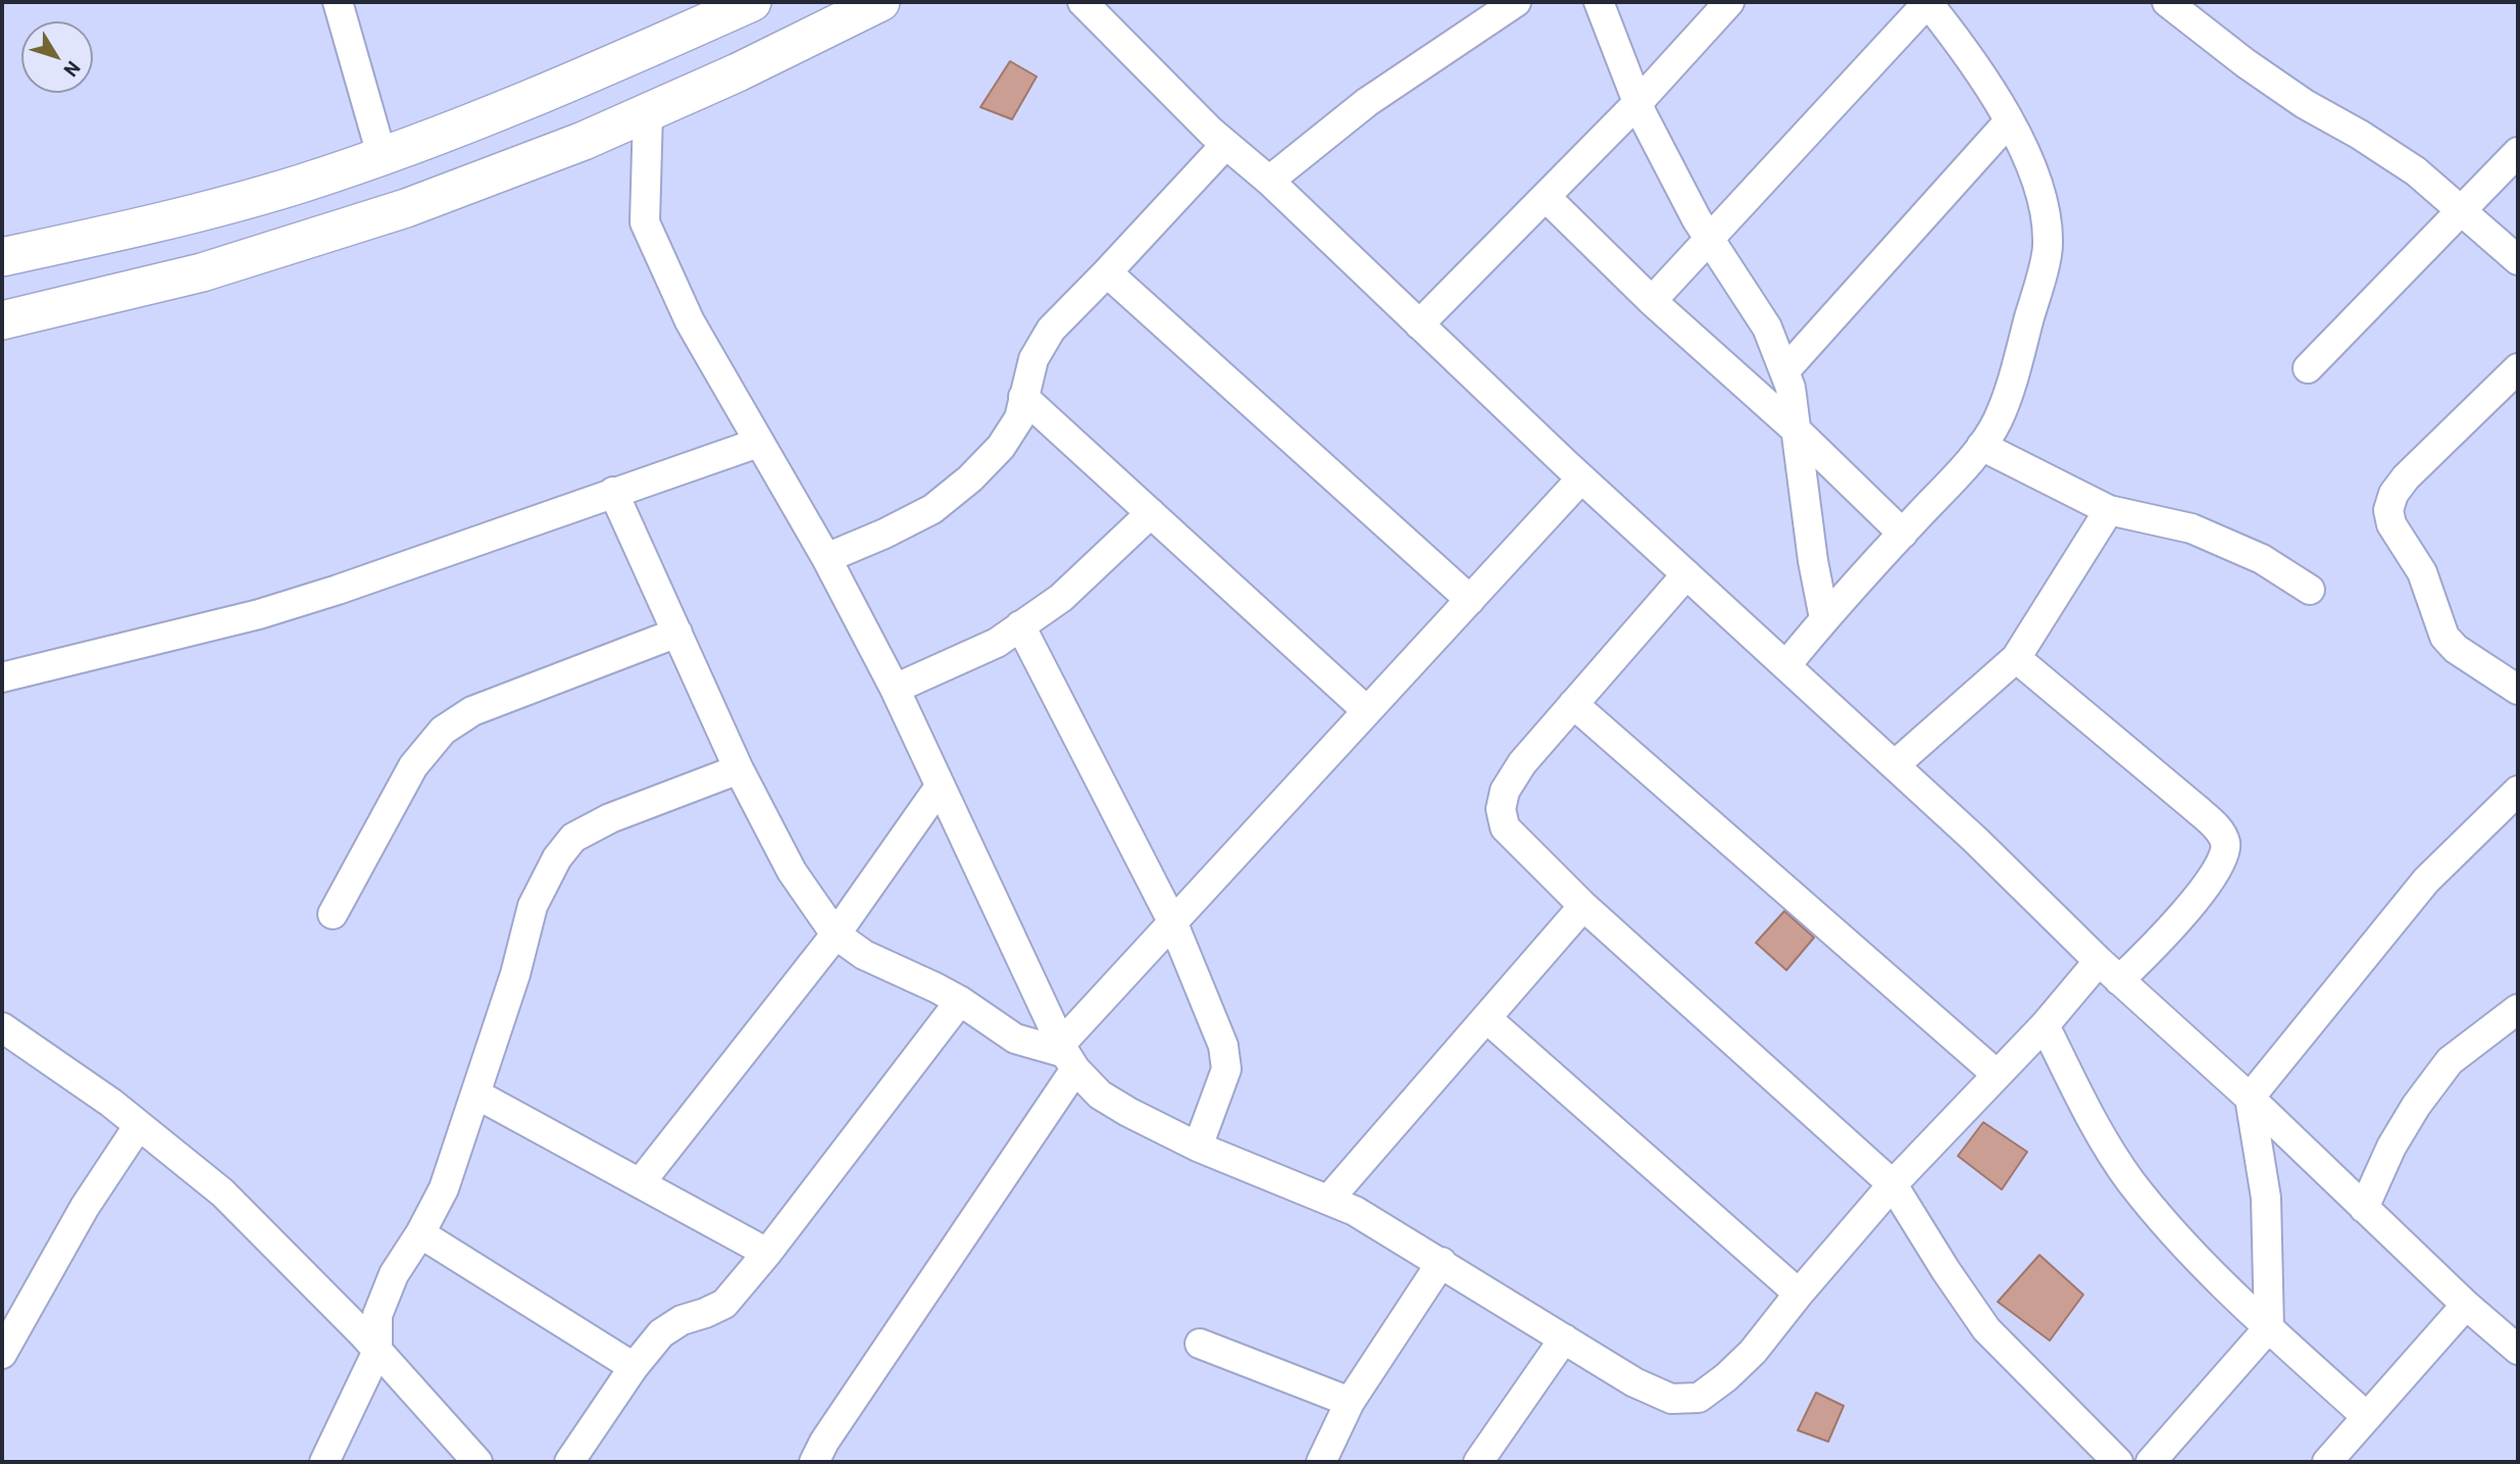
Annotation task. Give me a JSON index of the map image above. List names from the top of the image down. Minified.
{"north":"bottom right"}
